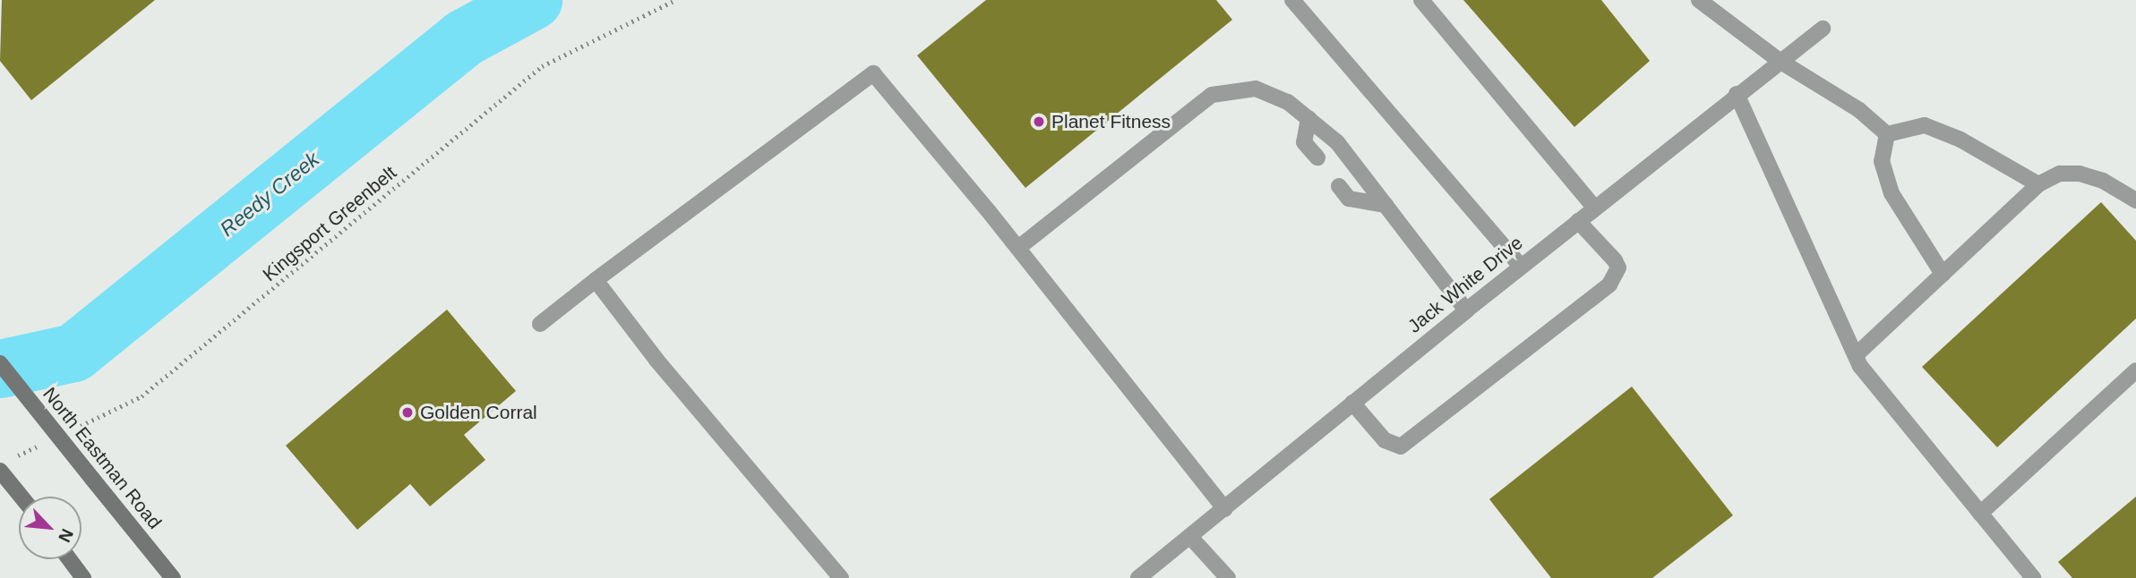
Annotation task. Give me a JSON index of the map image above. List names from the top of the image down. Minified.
{"streets":{"main road":["North Eastman Road"],"street":["Jack White Drive"],"path":["Kingsport Greenbelt"]},"water":["Reedy Creek"],"places":["Planet Fitness","Golden Corral"],"north":"bottom right"}
